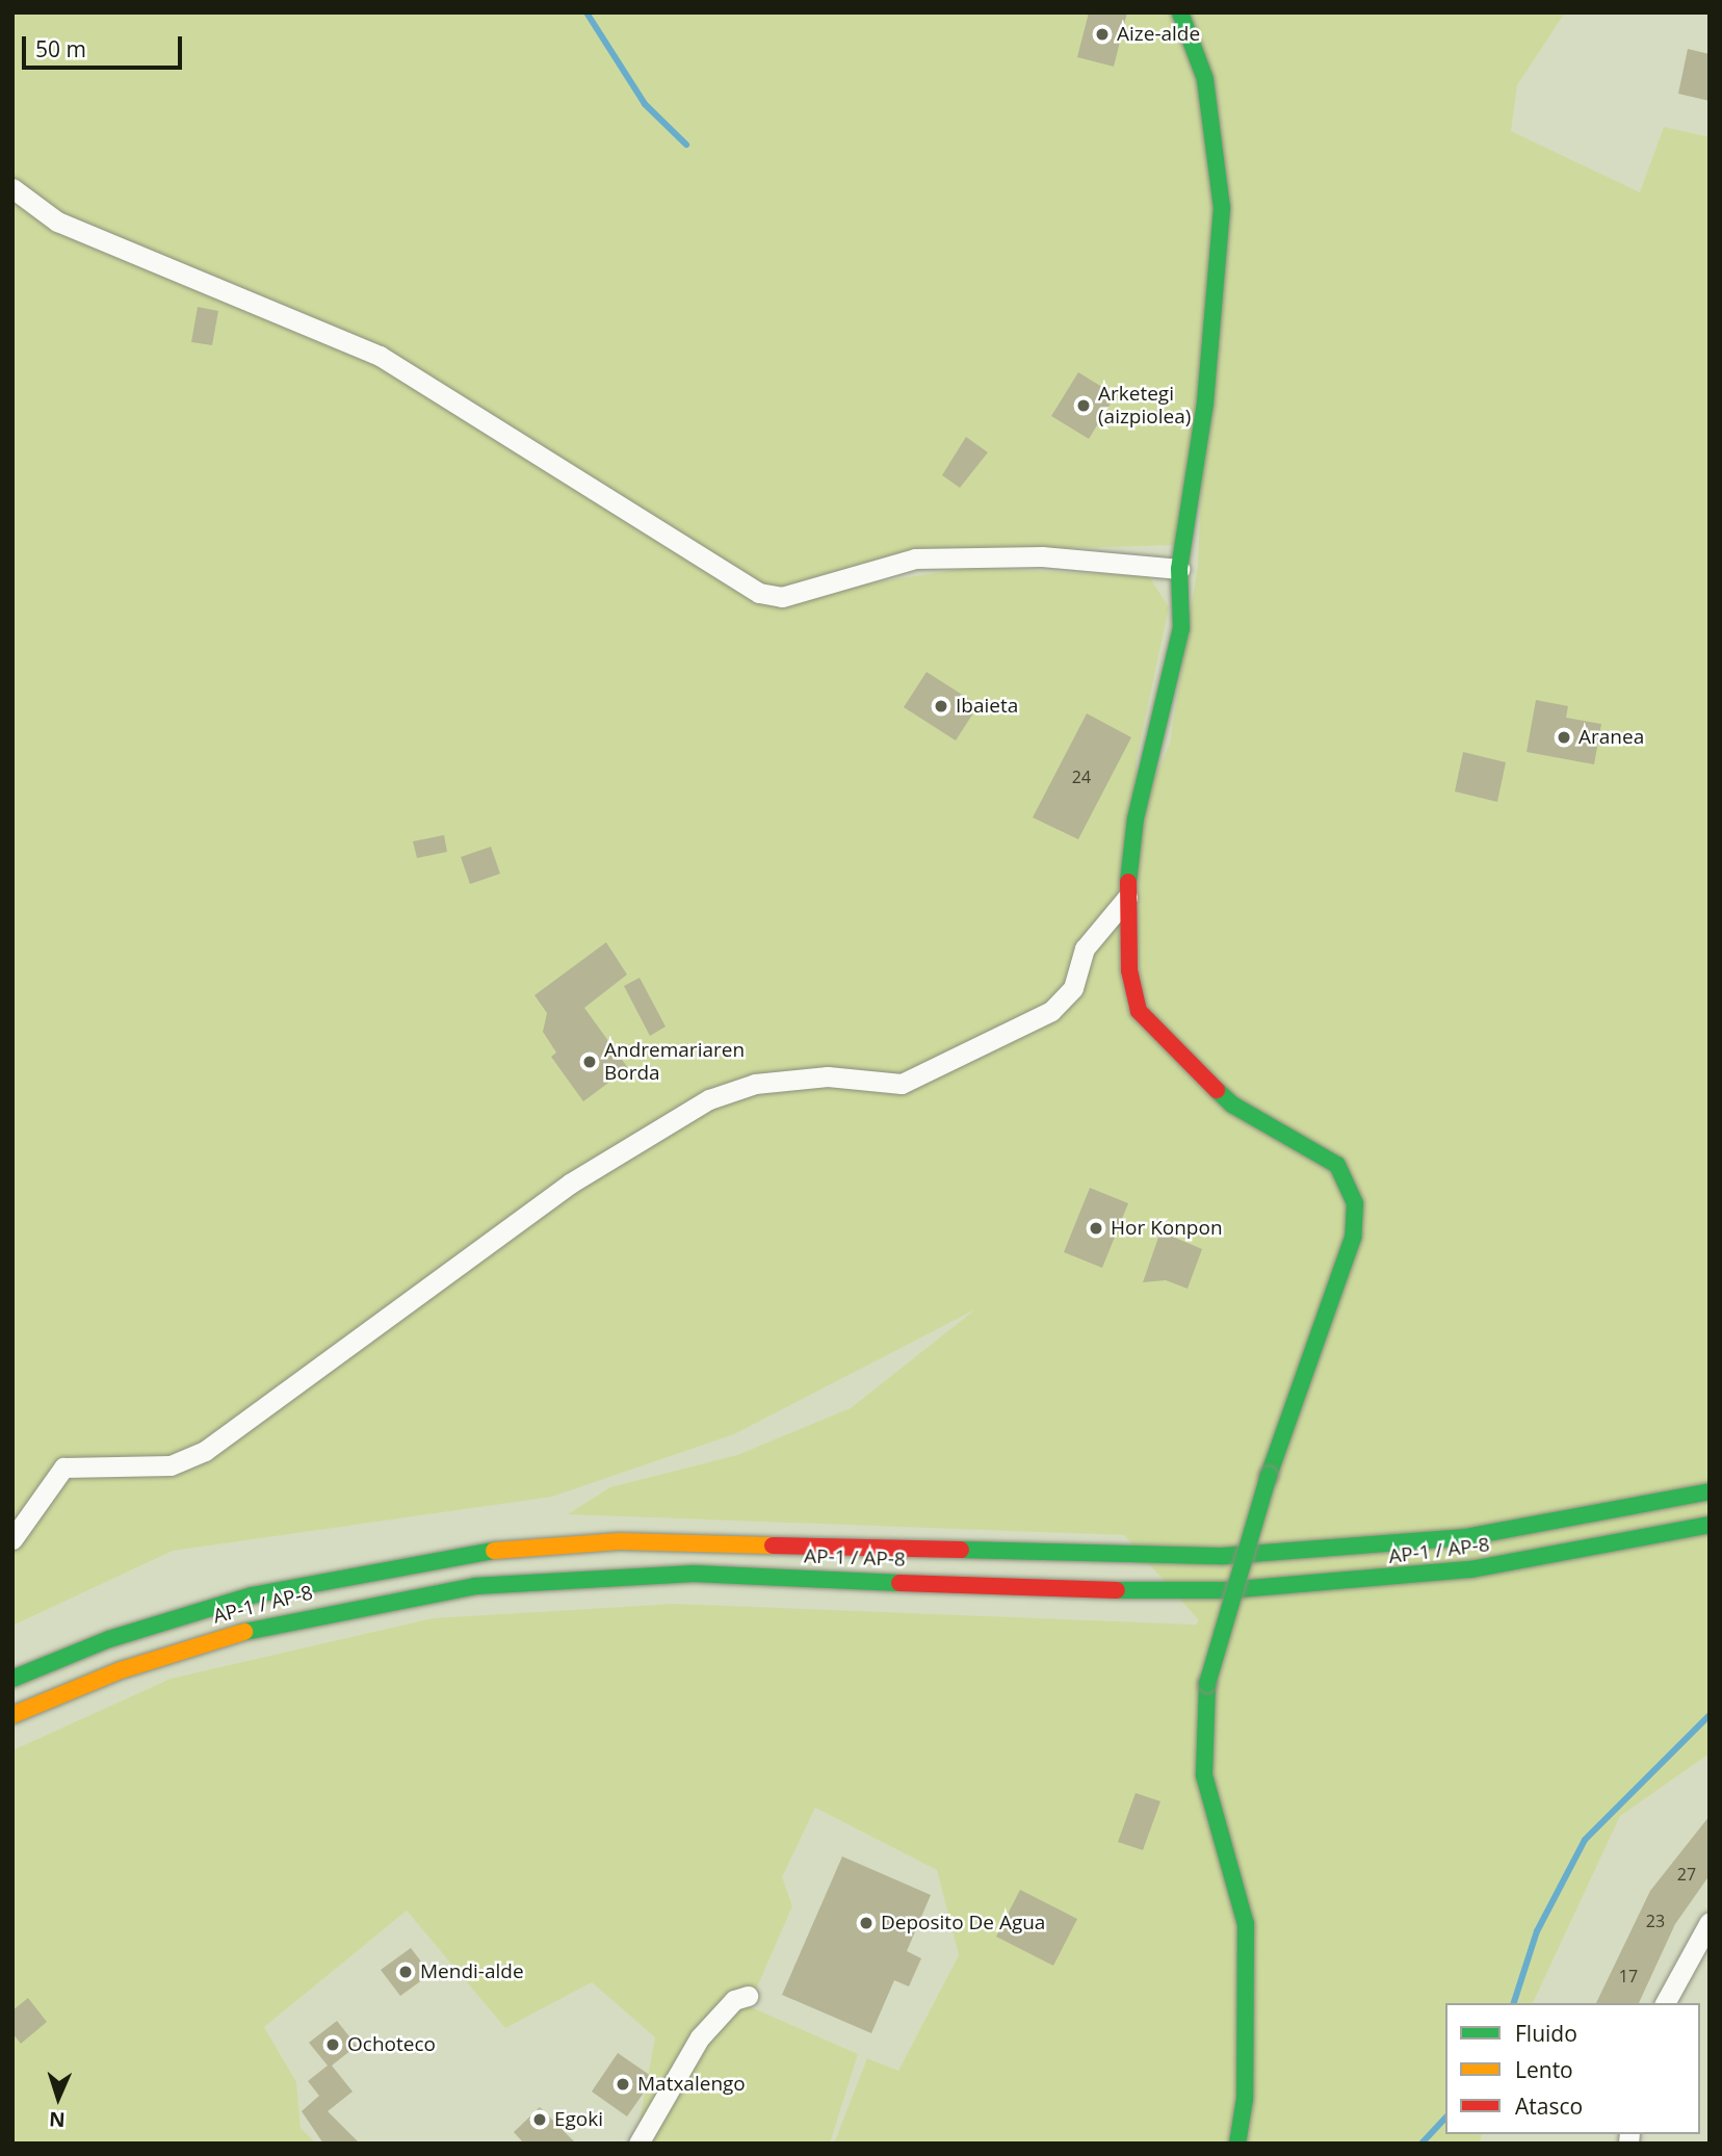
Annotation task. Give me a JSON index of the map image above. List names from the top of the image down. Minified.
{"streets":{"main road":["AP-1 / AP-8"]},"places":["Aize-alde","Arketegi (aizpiolea)","Ibaieta","Aranea","Andremariaren Borda","Hor Konpon","Deposito De Agua","Mendi-alde","Ochoteco","Matxalengo","Egoki"],"house_numbers":["24","27","23","17"],"legend":["Fluido","Lento","Atasco"],"scale_bar":"50 m","north":"bottom"}
